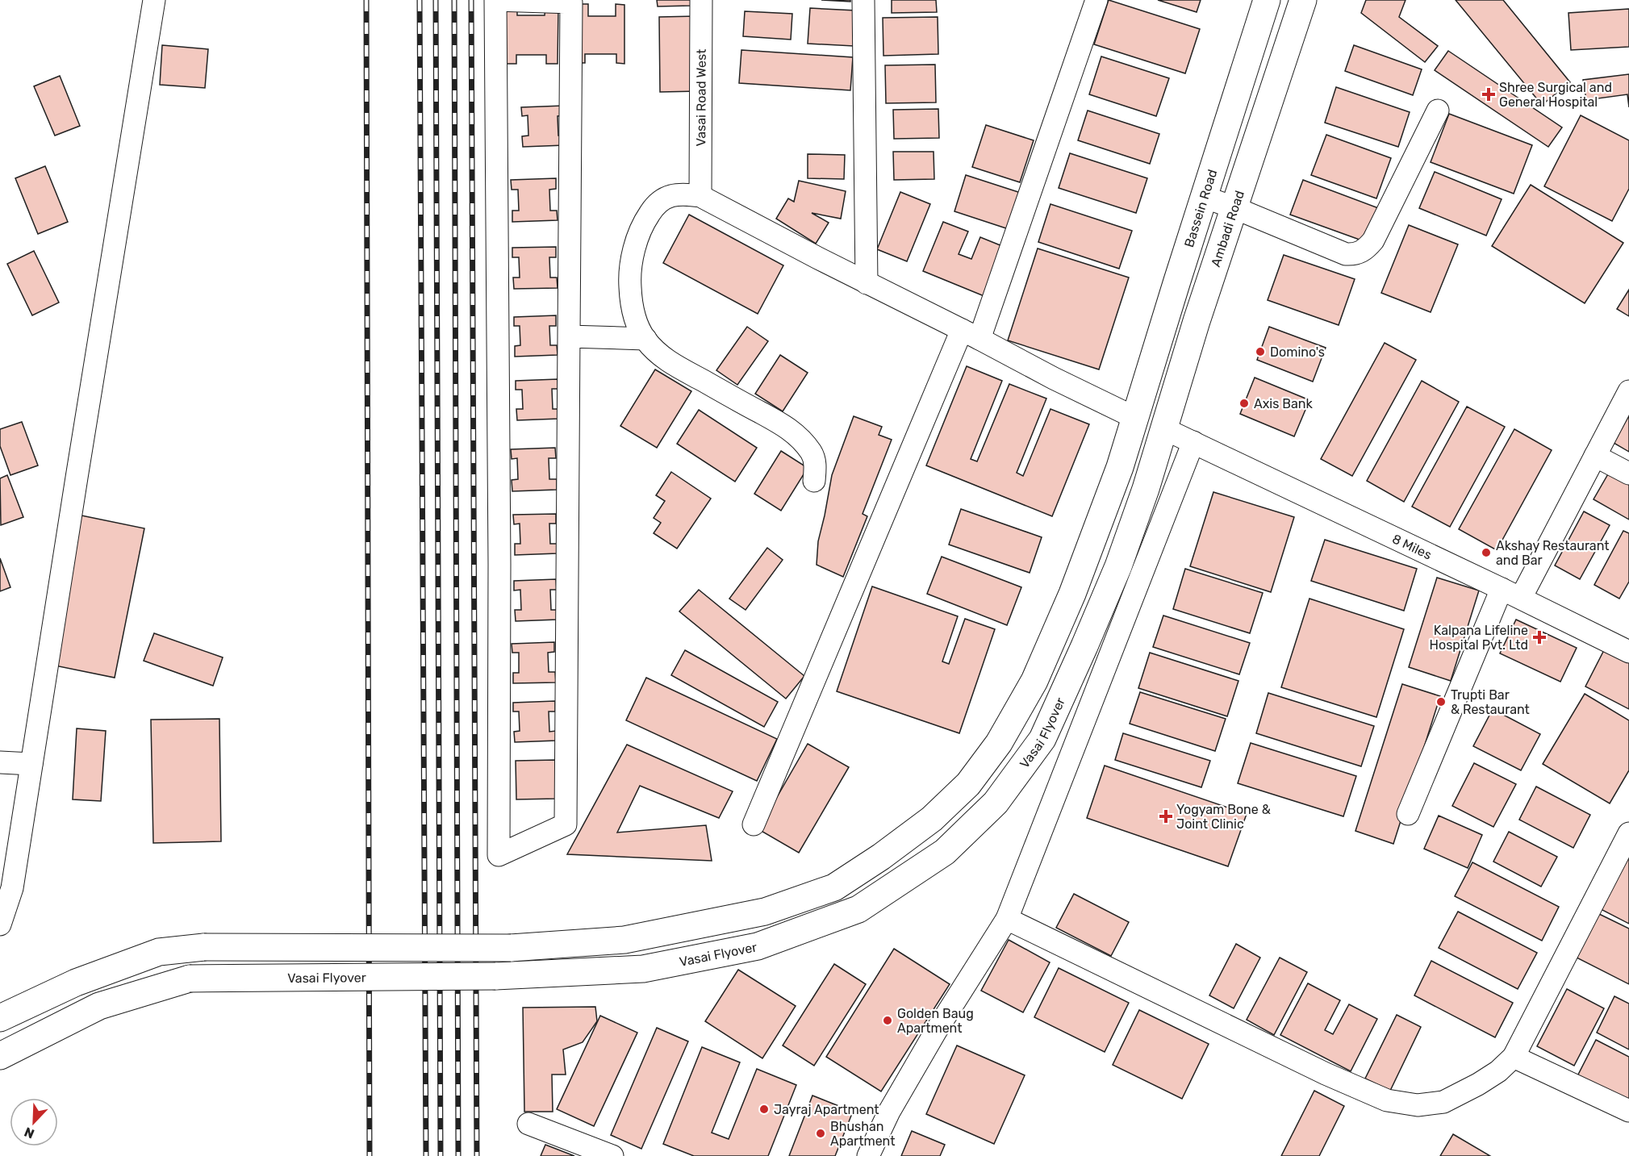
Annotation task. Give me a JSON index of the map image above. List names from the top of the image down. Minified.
{"streets":{"main road":["Bassein Road","Ambadi Road","Vasai Flyover"],"street":["Vasai Road West","8 Miles"]},"crossings":[["Ambadi Road","Vasai Flyover"]],"places":{"health":["Shree Surgical and General Hospital","Kalpana Lifeline Hospital Pvt. Ltd","Yogyam Bone & Joint Clinic"],"other":["Domino's","Axis Bank","Akshay Restaurant and Bar","Trupti Bar & Restaurant","Golden Baug Apartment","Jayraj Apartment","Bhushan Apartment"]},"north":"bottom left"}
